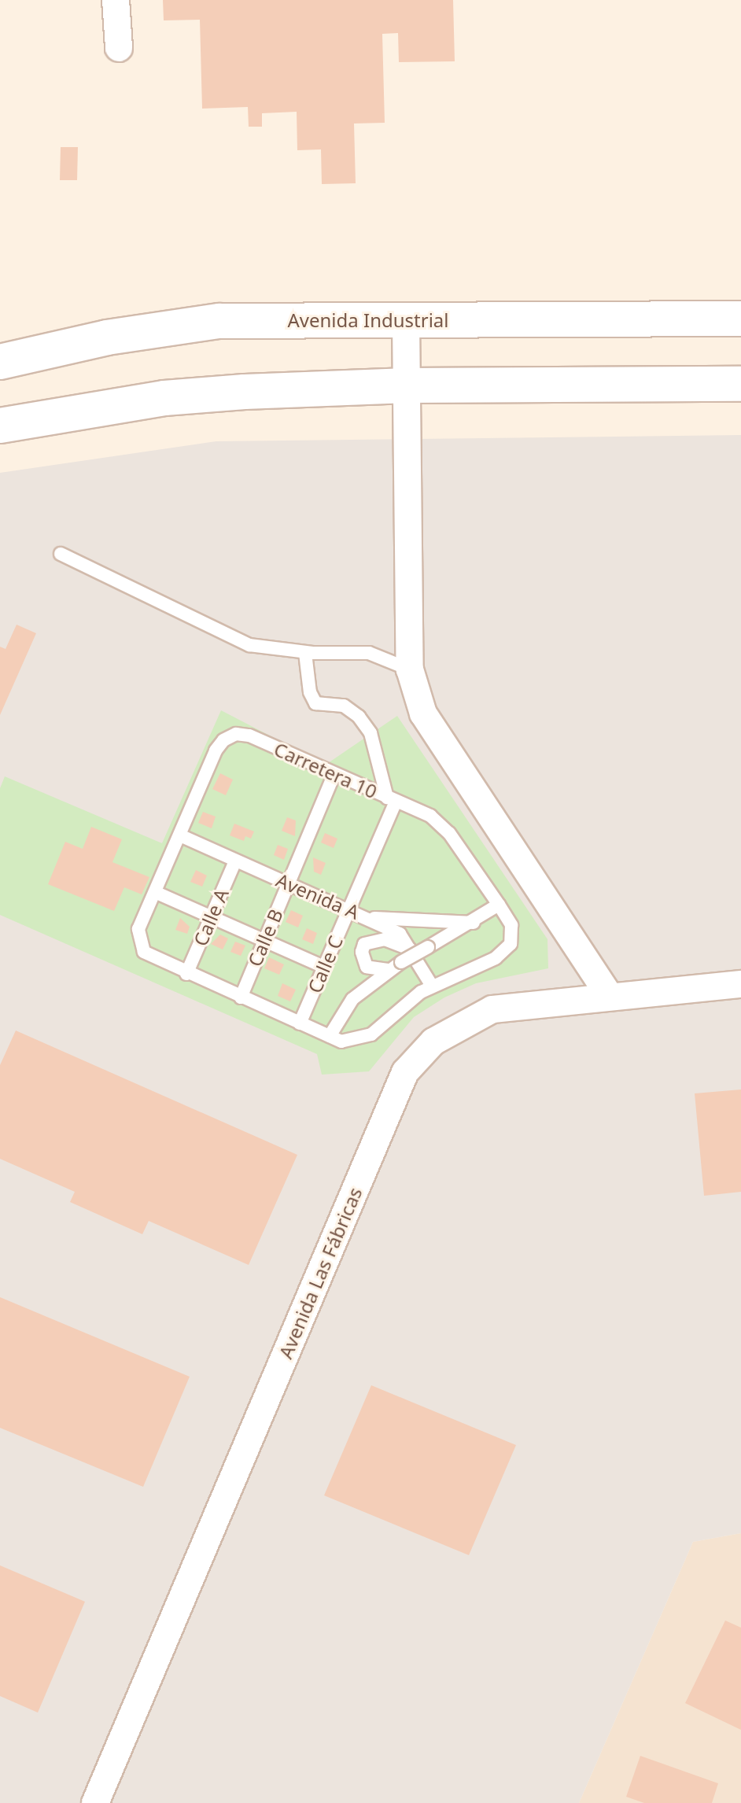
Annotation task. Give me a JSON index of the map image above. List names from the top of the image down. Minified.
{"streets":{"street":["Avenida Industrial","Avenida Las Fábricas"],"lane":["Carretera 10","Avenida A","Calle A","Calle B","Calle C"]},"crossings":[["Carretera 10","Avenida A"],["Carretera 10","Calle A"],["Carretera 10","Calle B"],["Carretera 10","Calle C"],["Avenida A","Calle A"],["Avenida A","Calle B"],["Avenida A","Calle C"]]}
